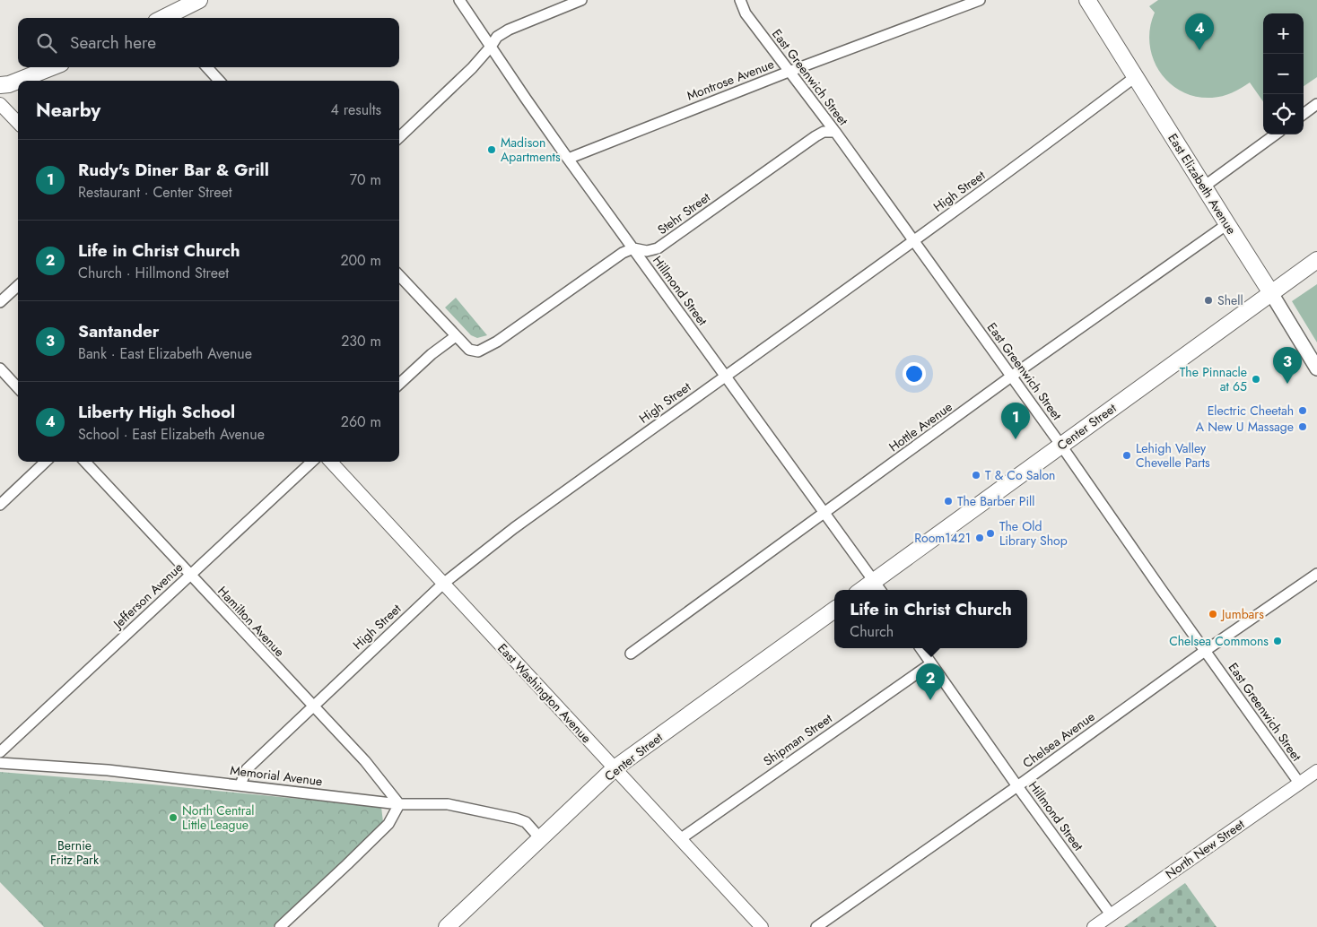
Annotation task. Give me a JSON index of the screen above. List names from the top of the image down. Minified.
{"streets":{"main road":["East Elizabeth Avenue","Center Street"],"street":["East Greenwich Street","Montrose Avenue","High Street","Stehr Street","Hillmond Street","Hottle Avenue","Jefferson Avenue","Hamilton Avenue","East Washington Avenue","Shipman Street","Chelsea Avenue","Memorial Avenue","North New Street"]},"crossings":[["East Greenwich Street","Montrose Avenue"],["East Greenwich Street","High Street"],["East Greenwich Street","Stehr Street"],["East Greenwich Street","Hottle Avenue"],["East Greenwich Street","Center Street"],["East Greenwich Street","Chelsea Avenue"],["East Greenwich Street","North New Street"],["Montrose Avenue","Hillmond Street"],["East Elizabeth Avenue","High Street"],["East Elizabeth Avenue","Hottle Avenue"],["East Elizabeth Avenue","Center Street"],["High Street","Hillmond Street"],["High Street","Hamilton Avenue"],["High Street","East Washington Avenue"],["High Street","Memorial Avenue"],["Stehr Street","Hillmond Street"],["Hillmond Street","Hottle Avenue"],["Hillmond Street","Center Street"],["Hillmond Street","Shipman Street"],["Hillmond Street","Chelsea Avenue"],["Hillmond Street","North New Street"],["Center Street","East Washington Avenue"],["Center Street","Memorial Avenue"],["Jefferson Avenue","Hamilton Avenue"],["Hamilton Avenue","Memorial Avenue"],["East Washington Avenue","Shipman Street"]],"parks":["Bernie Fritz Park"],"places":["Madison Apartments","Shell","The Pinnacle at 65","Electric Cheetah","A New U Massage","Lehigh Valley Chevelle Parts","T & Co Salon","The Barber Pill","The Old Library Shop","Room1421","Jumbars","Chelsea Commons","North Central Little League"],"page":{"map_buttons":["+","−"],"pins":["4","3","1","2"],"search":"Search here","heading":["Nearby","4 results"],"list":[{"mark":"1","name":"Rudy's Diner Bar & Grill","note":"Restaurant · Center Street","value":"70 m"},{"mark":"2","name":"Life in Christ Church","note":"Church · Hillmond Street","value":"200 m"},{"mark":"3","name":"Santander","note":"Bank · East Elizabeth Avenue","value":"230 m"},{"mark":"4","name":"Liberty High School","note":"School · East Elizabeth Avenue","value":"260 m"}],"popup":["Life in Christ Church","Church"]}}
